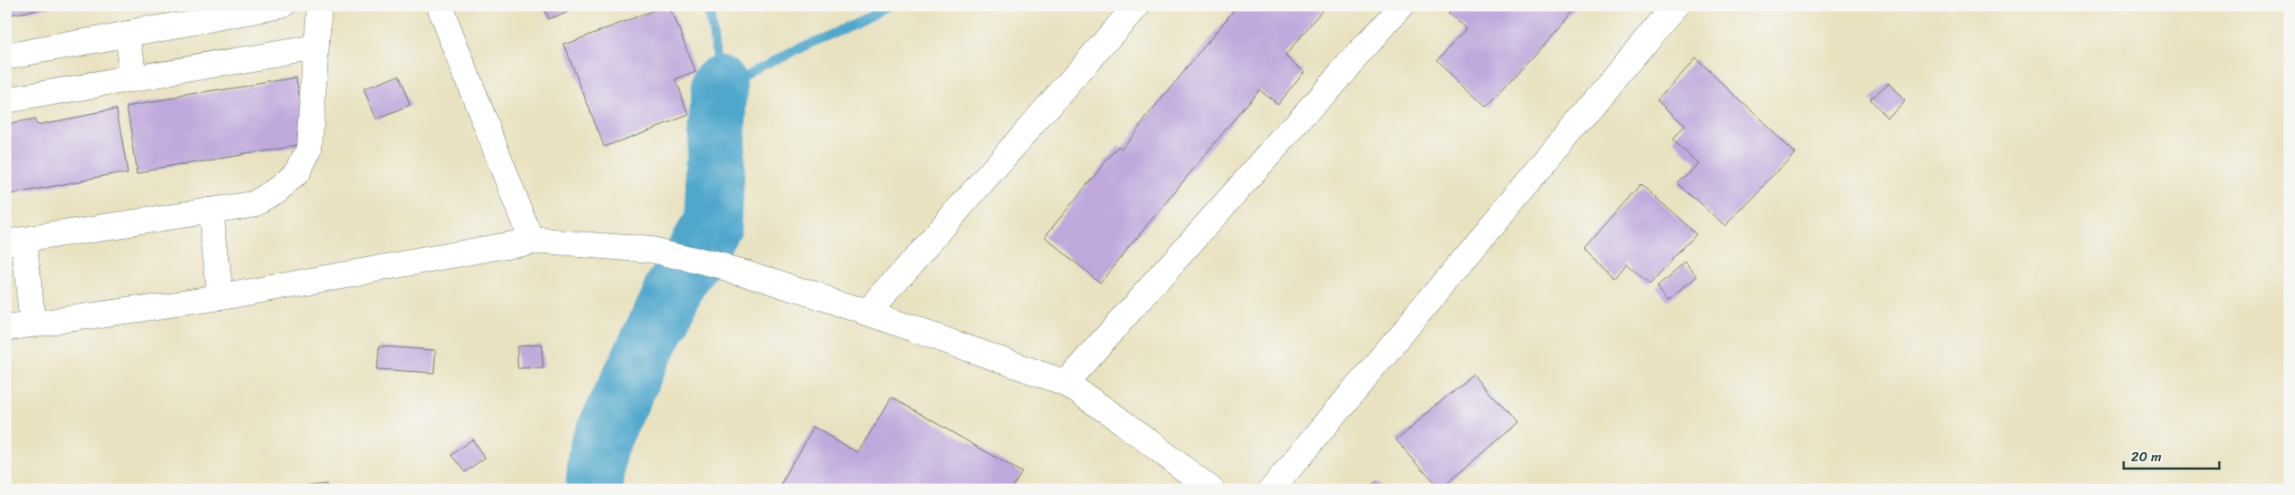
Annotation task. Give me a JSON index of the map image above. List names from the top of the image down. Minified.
{"scale_bar":"20 m"}
